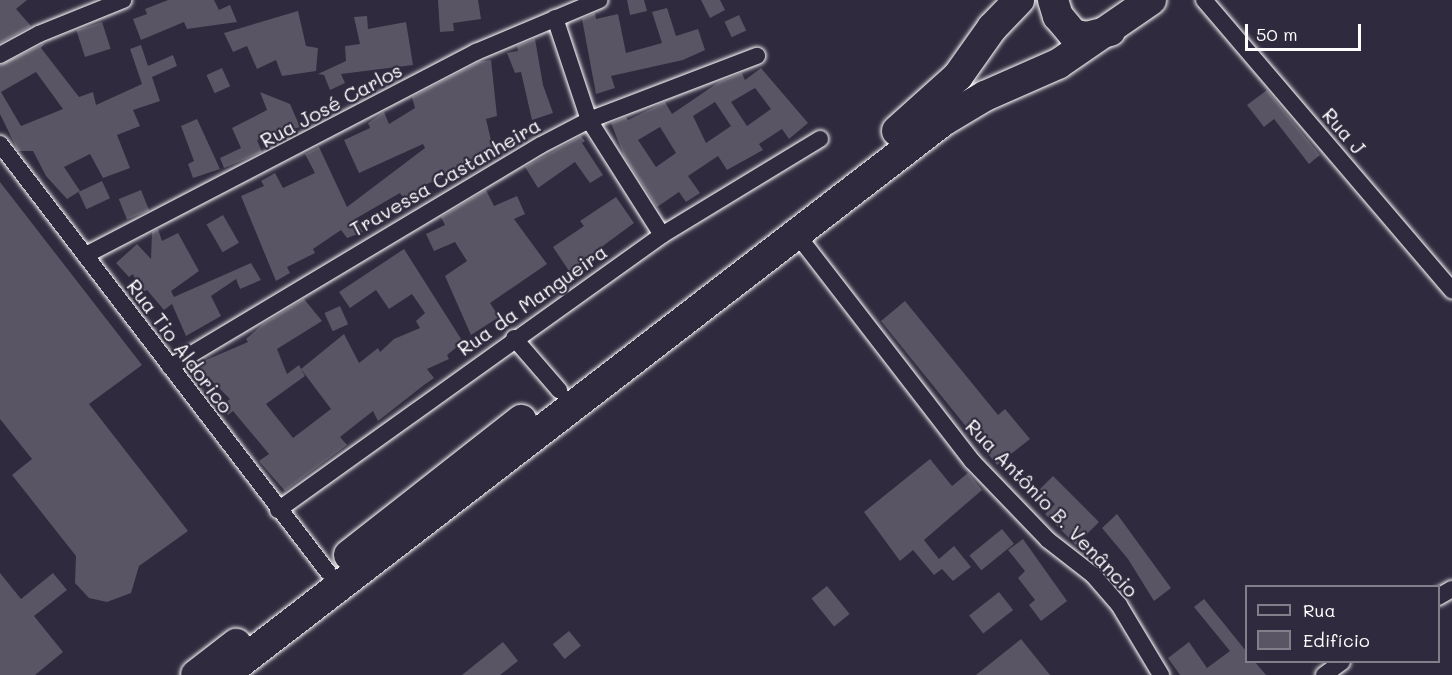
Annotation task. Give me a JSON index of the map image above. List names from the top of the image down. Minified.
{"streets":{"street":["Rua José Carlos","Rua J","Travessa Castanheira","Rua da Mangueira","Rua Tio Aldorico","Rua Antônio B. Venâncio"]},"crossings":[["Rua José Carlos","Rua Tio Aldorico"],["Travessa Castanheira","Rua Tio Aldorico"],["Rua da Mangueira","Rua Tio Aldorico"]],"legend":["Rua","Edifício"],"scale_bar":"50 m"}
